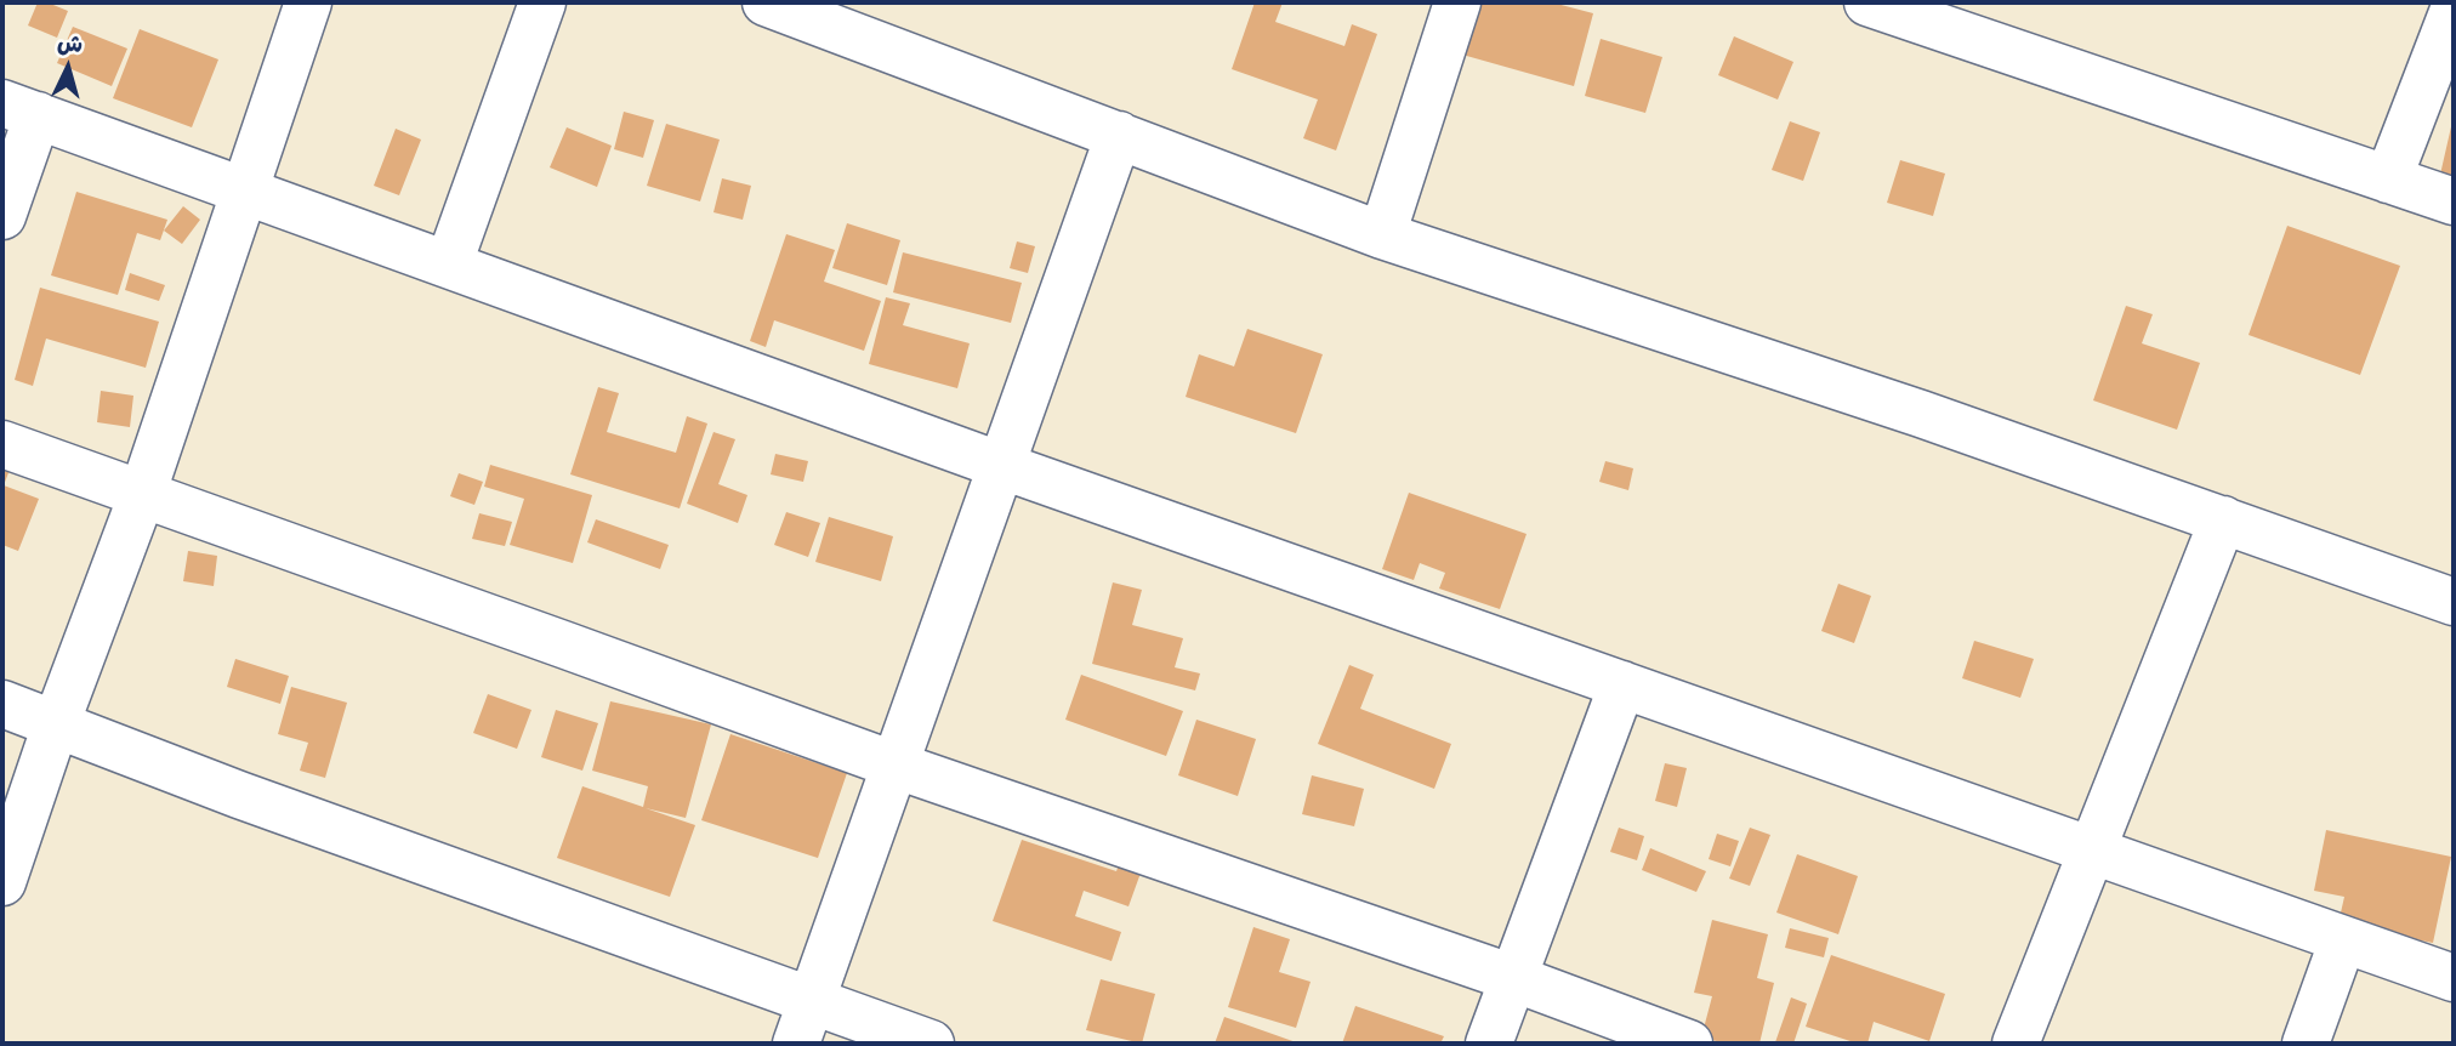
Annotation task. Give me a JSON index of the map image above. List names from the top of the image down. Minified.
{"north":"top"}
